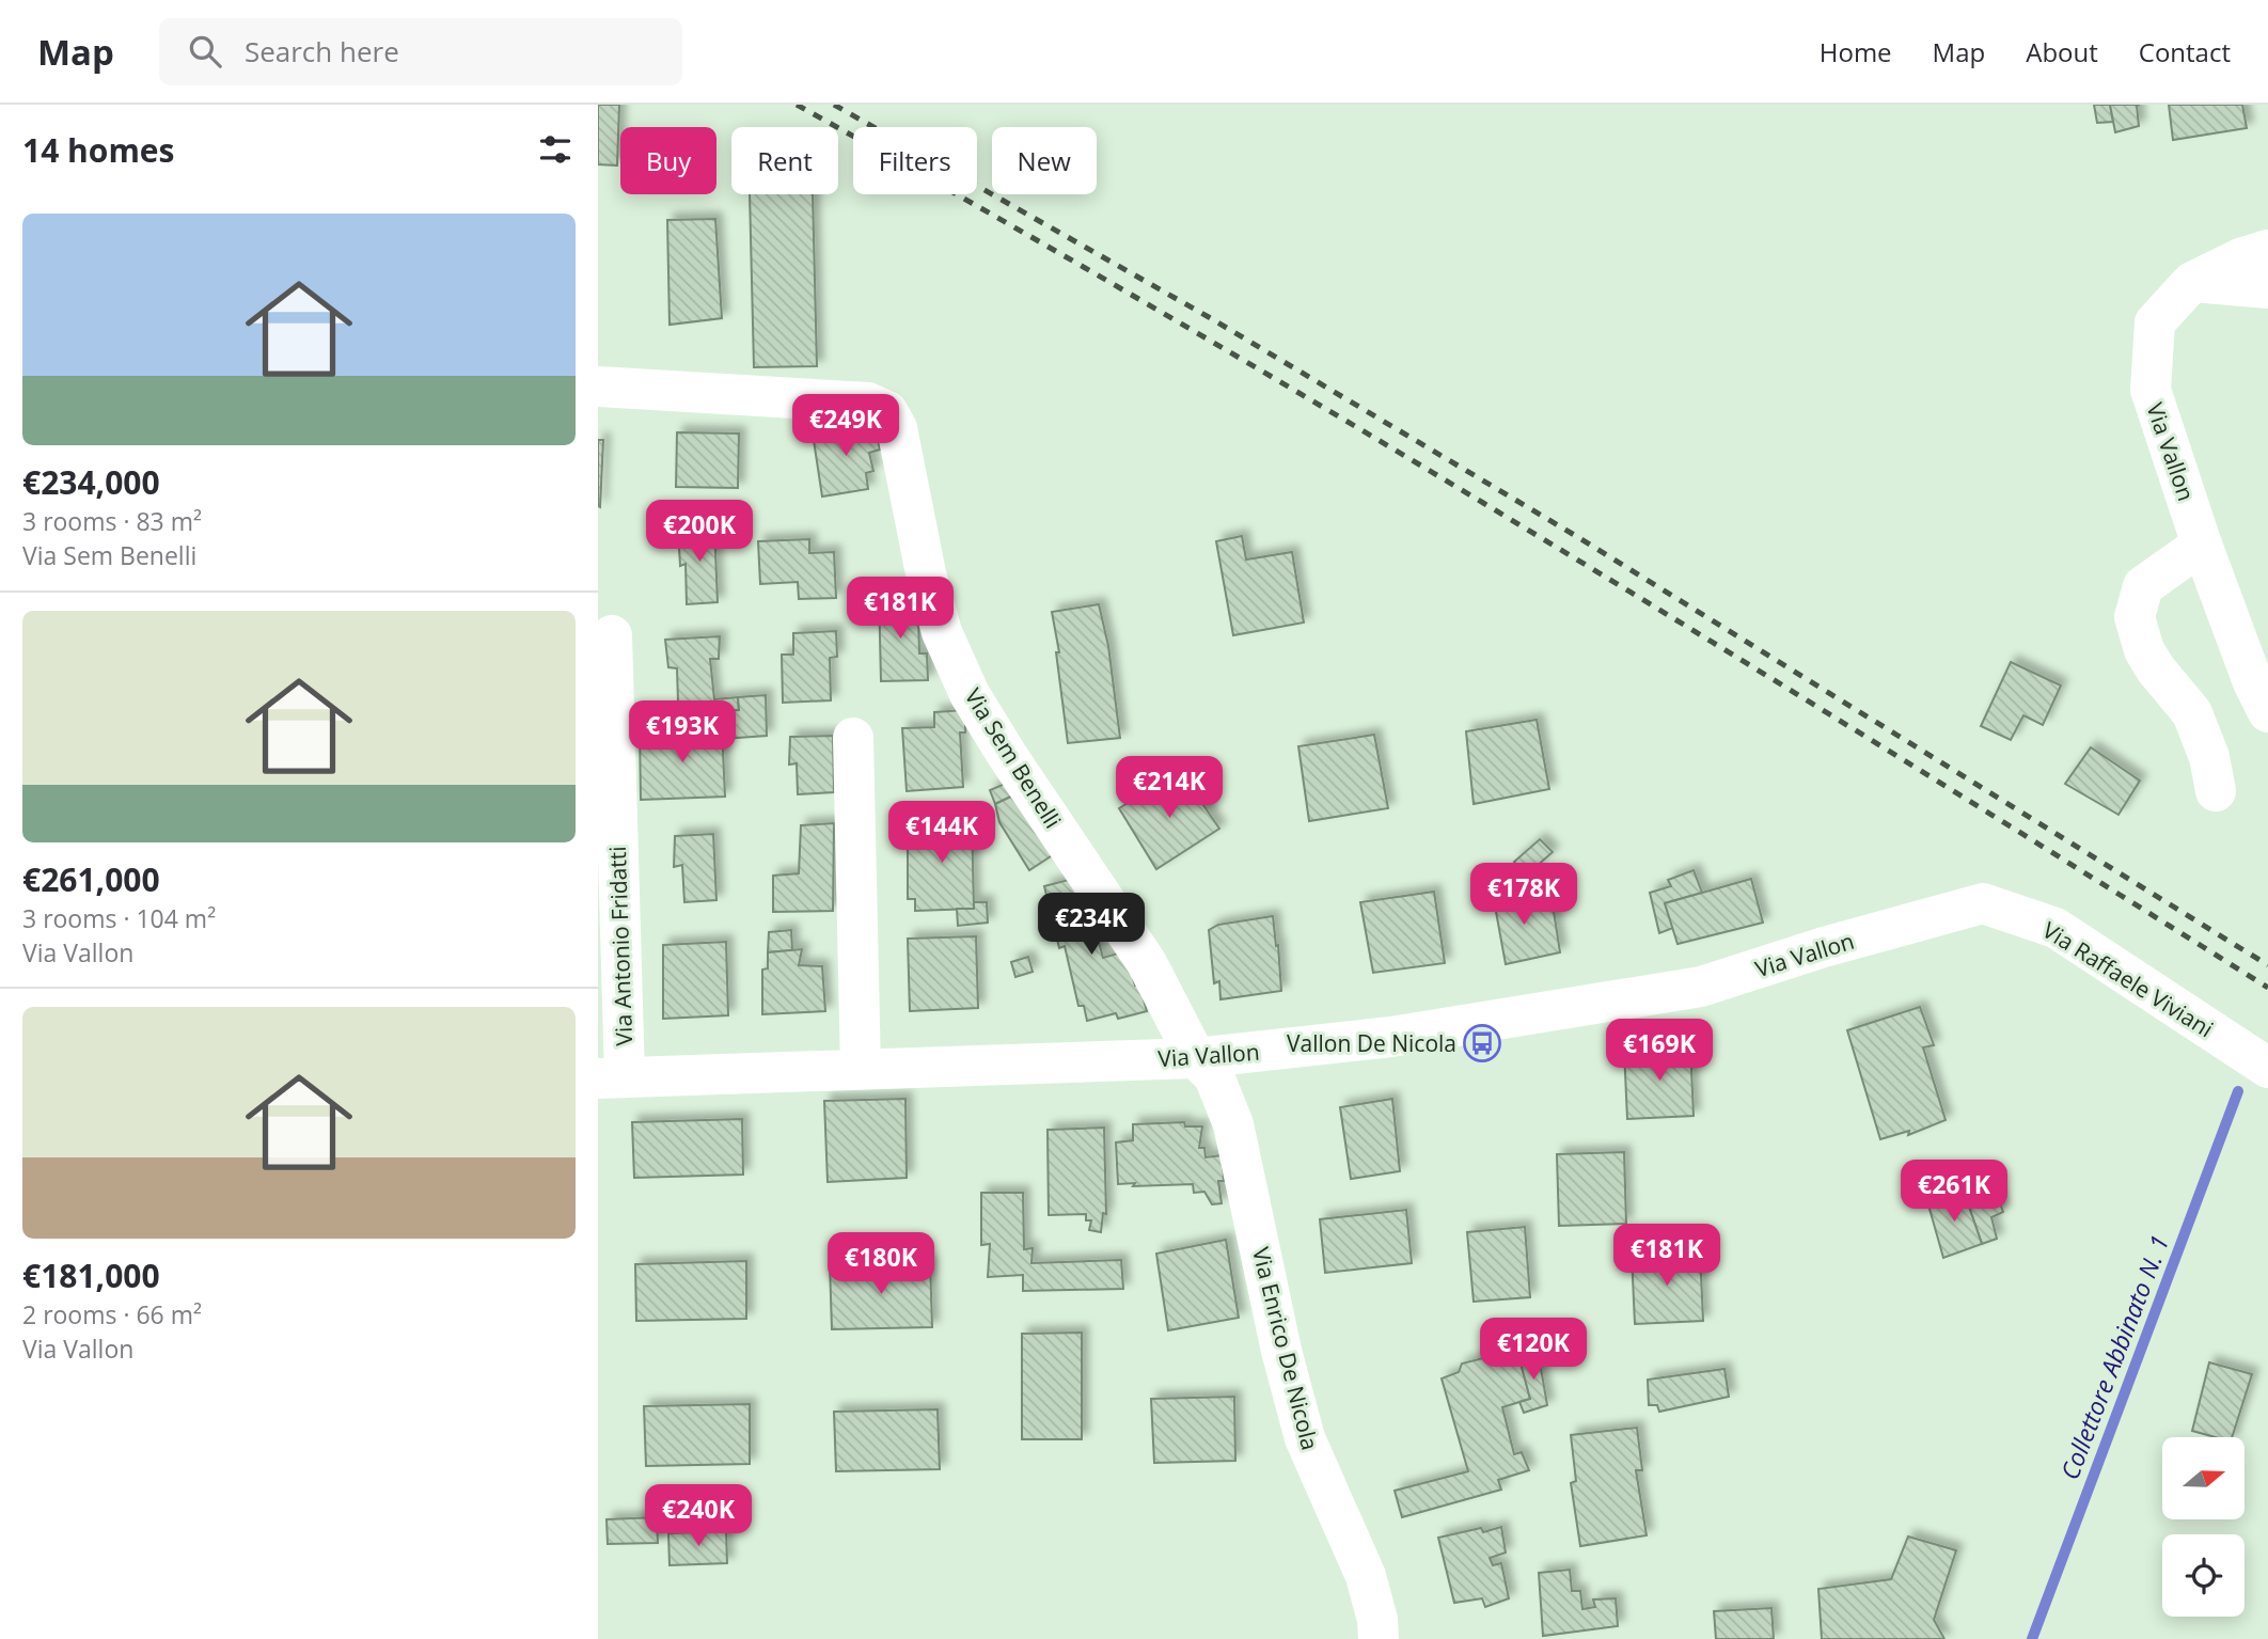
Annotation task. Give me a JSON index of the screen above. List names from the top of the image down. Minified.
{"streets":{"street":["Via Vallon","Via Sem Benelli","Via Antonio Fridatti","Via Raffaele Viviani","Via Enrico De Nicola"]},"crossings":[["Via Vallon","Via Sem Benelli"],["Via Vallon","Via Antonio Fridatti"],["Via Vallon","Via Raffaele Viviani"],["Via Vallon","Via Enrico De Nicola"],["Via Sem Benelli","Via Enrico De Nicola"]],"water":["Collettore Abbinato N. 1"],"places":{"bus stop":["Vallon De Nicola"]},"north":"right","page":{"header":"Map","search":"Search here","nav":["Home","Map","About","Contact"],"heading":"14 homes","chip":["Buy","Rent","Filters","New"],"list":[{"name":"€234,000","note":"3 rooms · 83 m² · Via Sem Benelli"},{"name":"€261,000","note":"3 rooms · 104 m² · Via Vallon"},{"name":"€181,000","note":"2 rooms · 66 m² · Via Vallon"}],"price":["€249K","€200K","€181K","€193K","€214K","€144K","€178K","€234K","€169K","€261K","€181K","€180K","€120K","€240K"]}}
